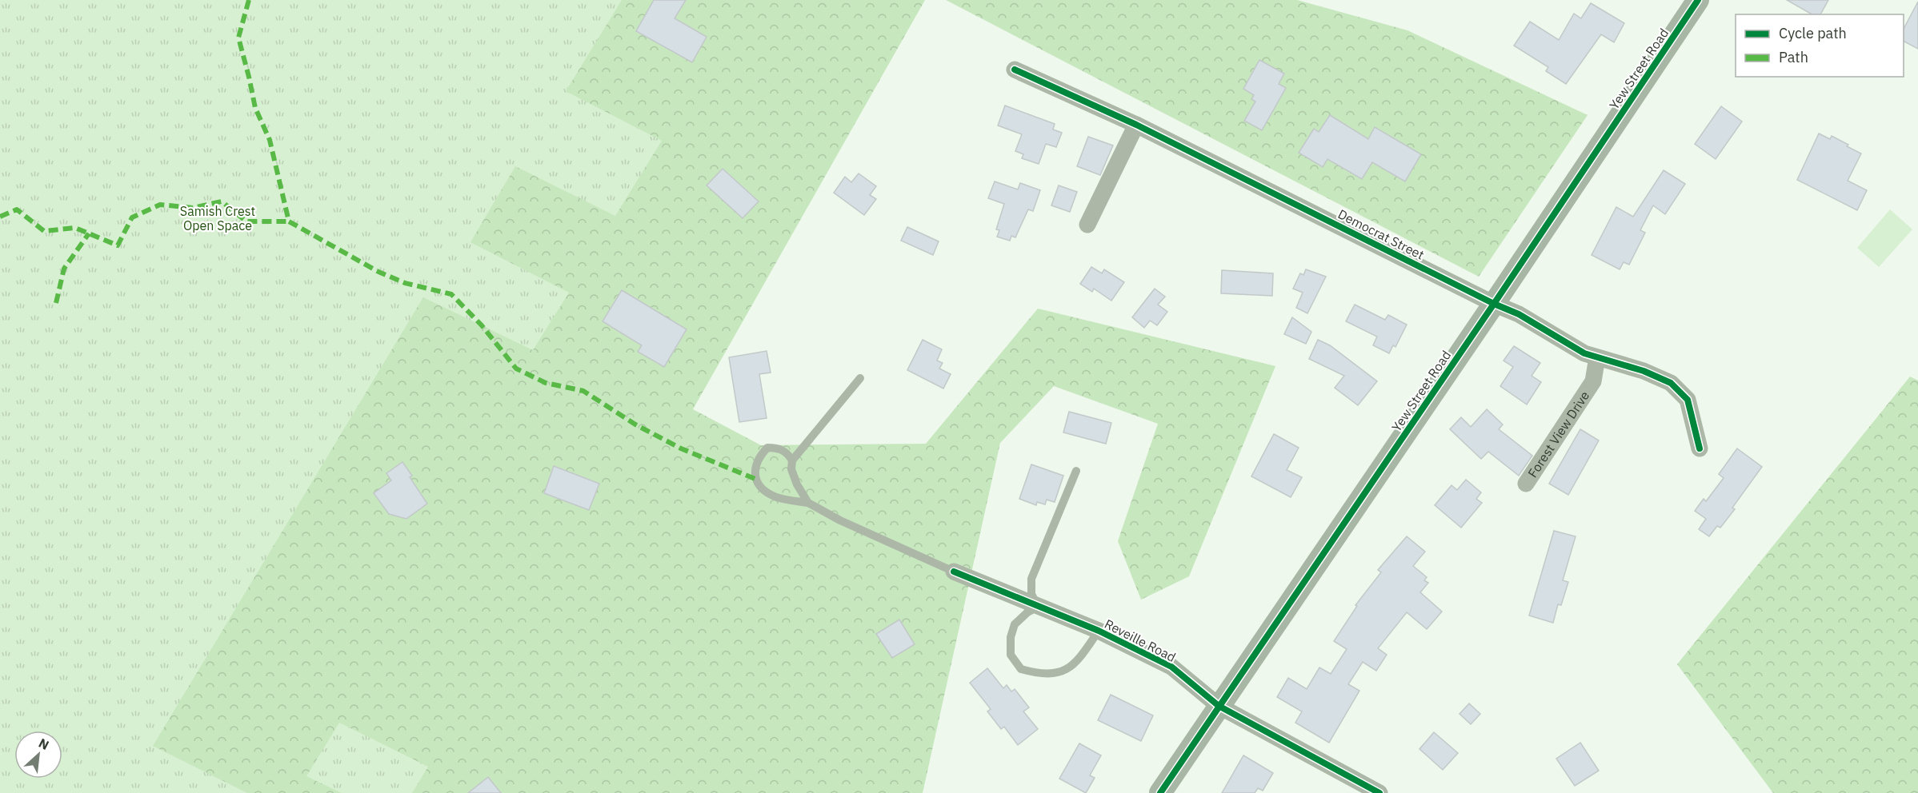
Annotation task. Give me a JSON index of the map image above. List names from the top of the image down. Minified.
{"streets":{"street":["Yew Street Road","Democrat Street","Forest View Drive","Reveille Road"]},"crossings":[["Yew Street Road","Democrat Street"],["Yew Street Road","Reveille Road"],["Democrat Street","Forest View Drive"]],"parks":["Samish Crest Open Space"],"legend":["Cycle path","Path"],"north":"top right"}
